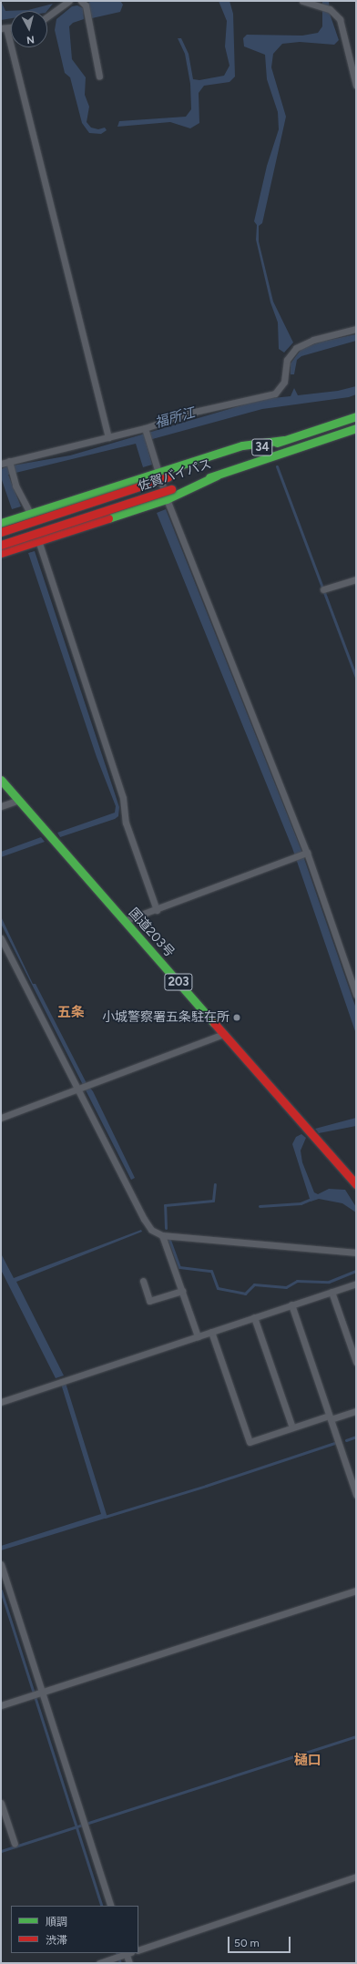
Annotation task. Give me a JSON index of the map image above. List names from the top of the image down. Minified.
{"streets":{"highway":["34","佐賀バイパス","国道203号","203"]},"districts":["五条","樋口"],"water":["福所江"],"places":["小城警察署五条駐在所"],"legend":["順調","渋滞"],"scale_bar":"50 m","north":"bottom"}
